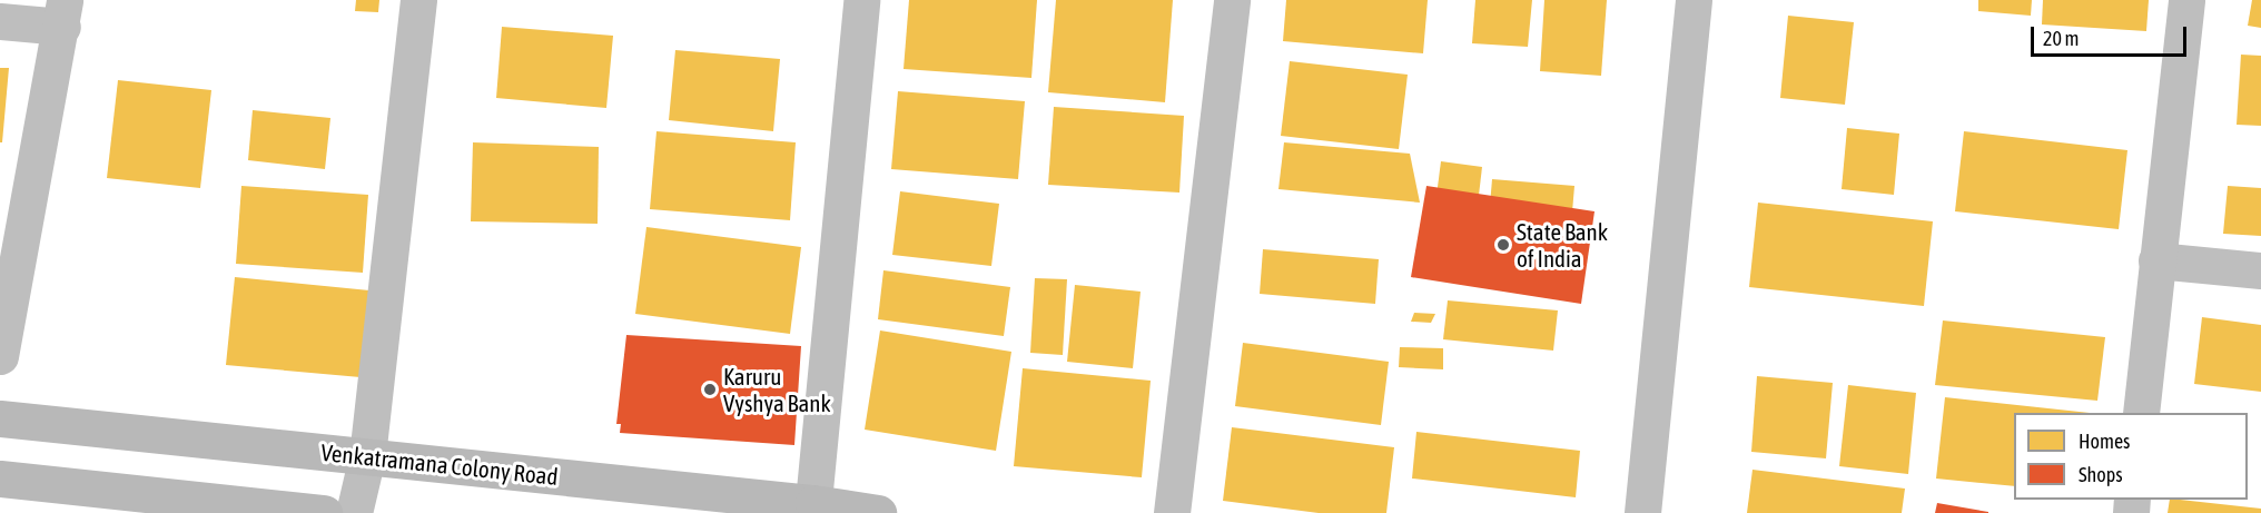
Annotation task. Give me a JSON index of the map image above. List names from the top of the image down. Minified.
{"streets":{"main road":["Venkatramana Colony Road"]},"places":["State Bank of India","Karuru Vyshya Bank"],"legend":["Homes","Shops"],"scale_bar":"20 m"}
